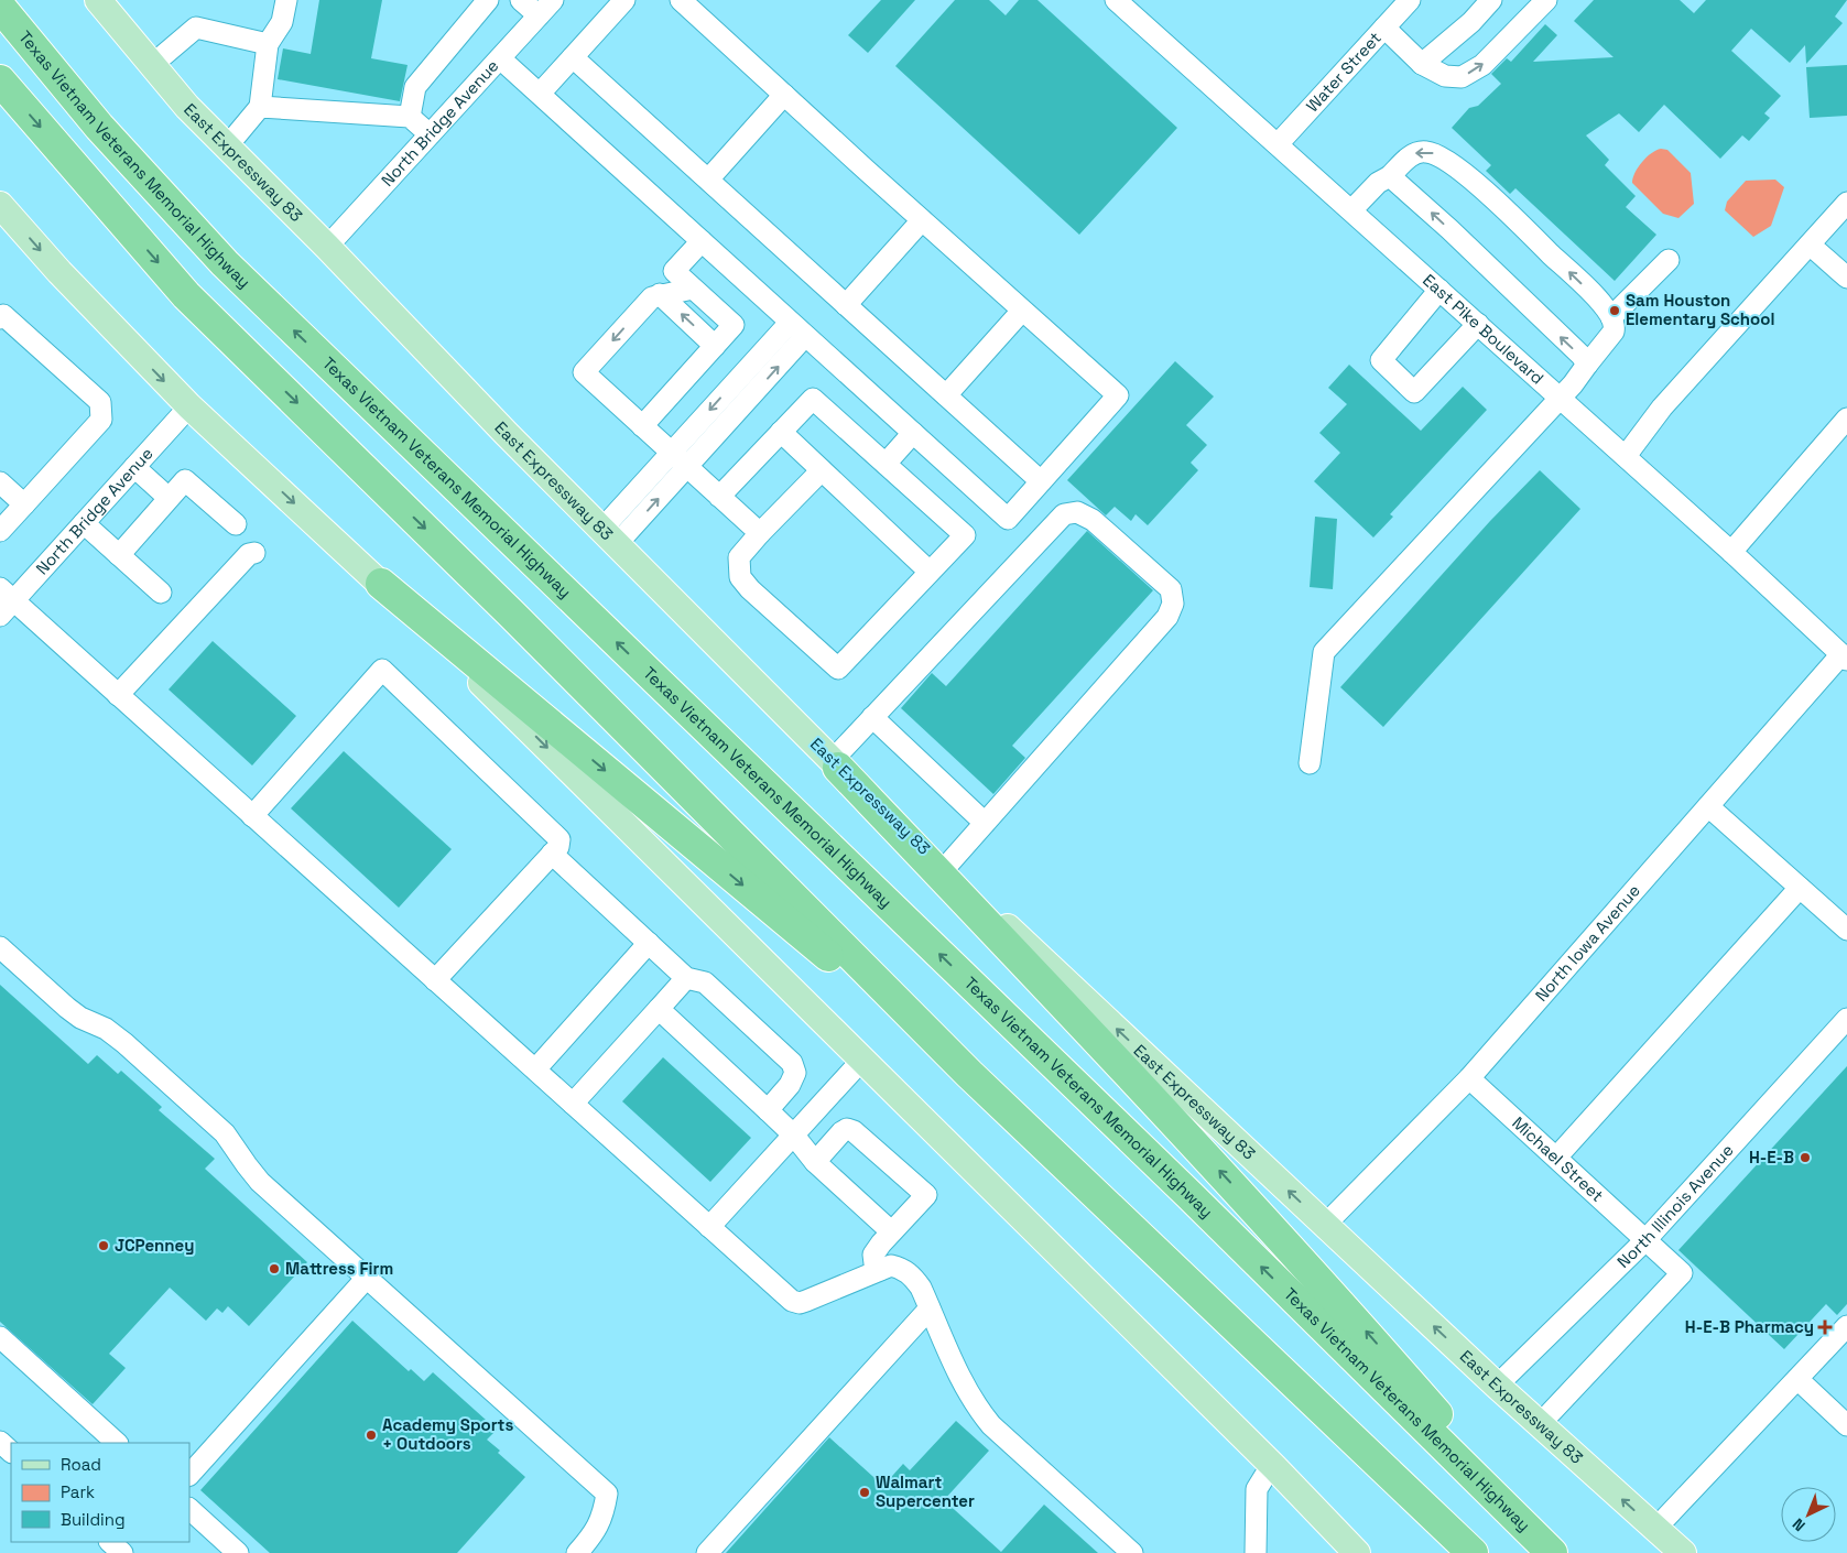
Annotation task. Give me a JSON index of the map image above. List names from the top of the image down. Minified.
{"streets":{"highway":["Texas Vietnam Veterans Memorial Highway"],"main road":["East Expressway 83"],"street":["Water Street","North Bridge Avenue","East Pike Boulevard","North Iowa Avenue","Michael Street","North Illinois Avenue"]},"crossings":[["Water Street","East Pike Boulevard"],["North Bridge Avenue","East Expressway 83"],["East Expressway 83","North Iowa Avenue"],["East Expressway 83","Michael Street"],["East Expressway 83","North Illinois Avenue"],["East Pike Boulevard","North Iowa Avenue"],["North Iowa Avenue","Michael Street"],["Michael Street","North Illinois Avenue"]],"places":{"other":["Sam Houston Elementary School","H-E-B","JCPenney","Mattress Firm","Academy Sports + Outdoors","Walmart Supercenter"],"health":["H-E-B Pharmacy"]},"legend":["Road","Park","Building"],"north":"bottom left"}
